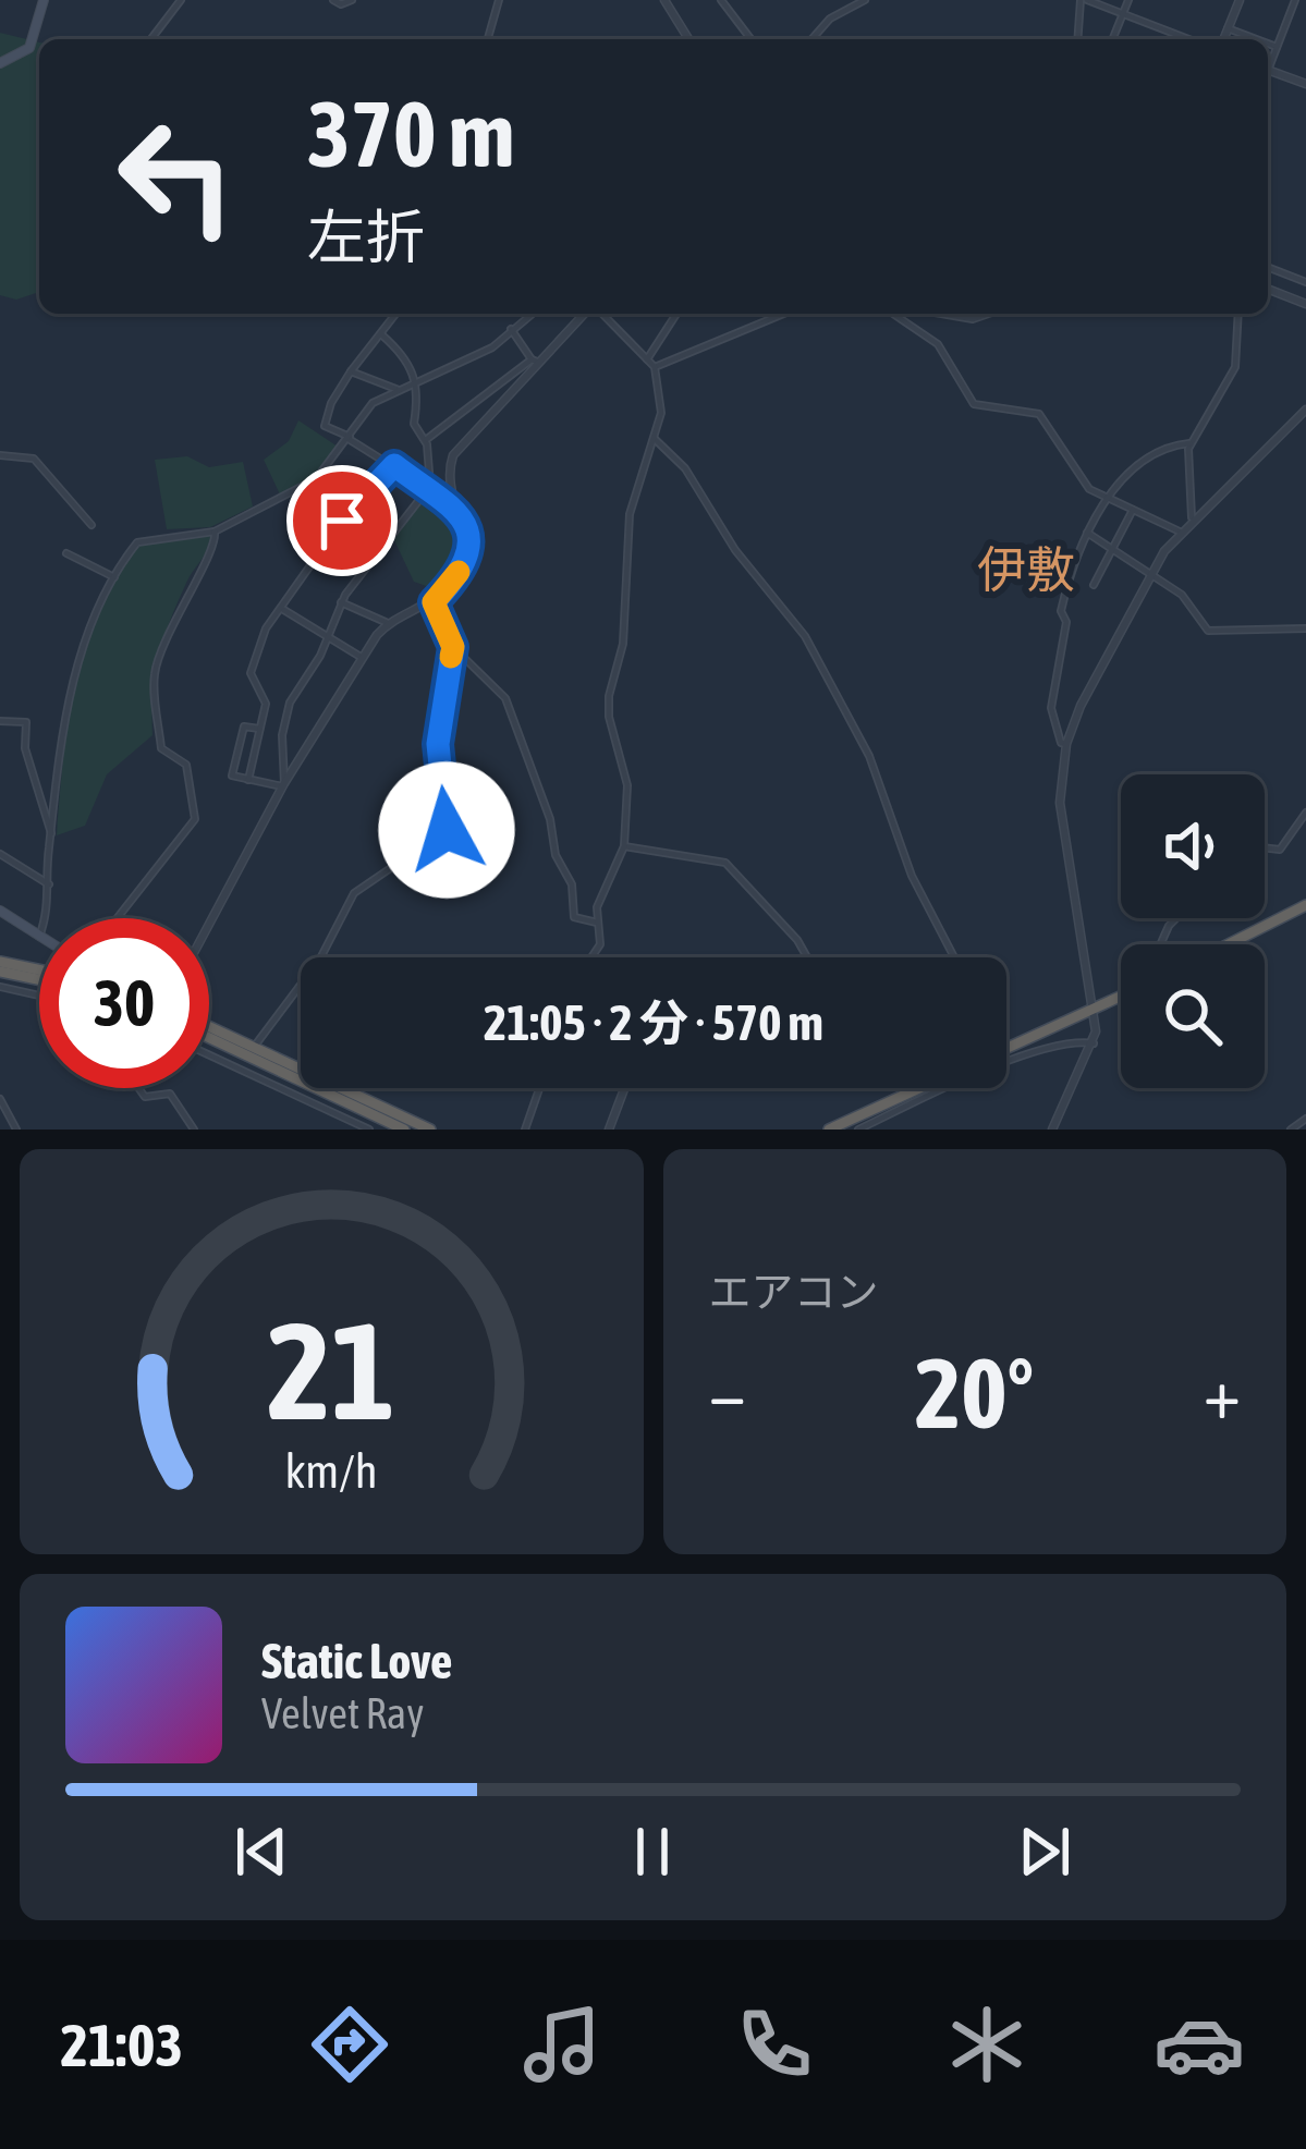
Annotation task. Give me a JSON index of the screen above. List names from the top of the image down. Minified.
{"districts":["伊敷"],"page":{"turn":["370 m","左折"],"limit":"30","trip":"21:05 · 2 分 · 570 m","tile":"エアコン","heat":["−","20°","+"],"song":["Static Love","Velvet Ray"],"tabs":"21:03","gauge":["21","km/h"]}}
